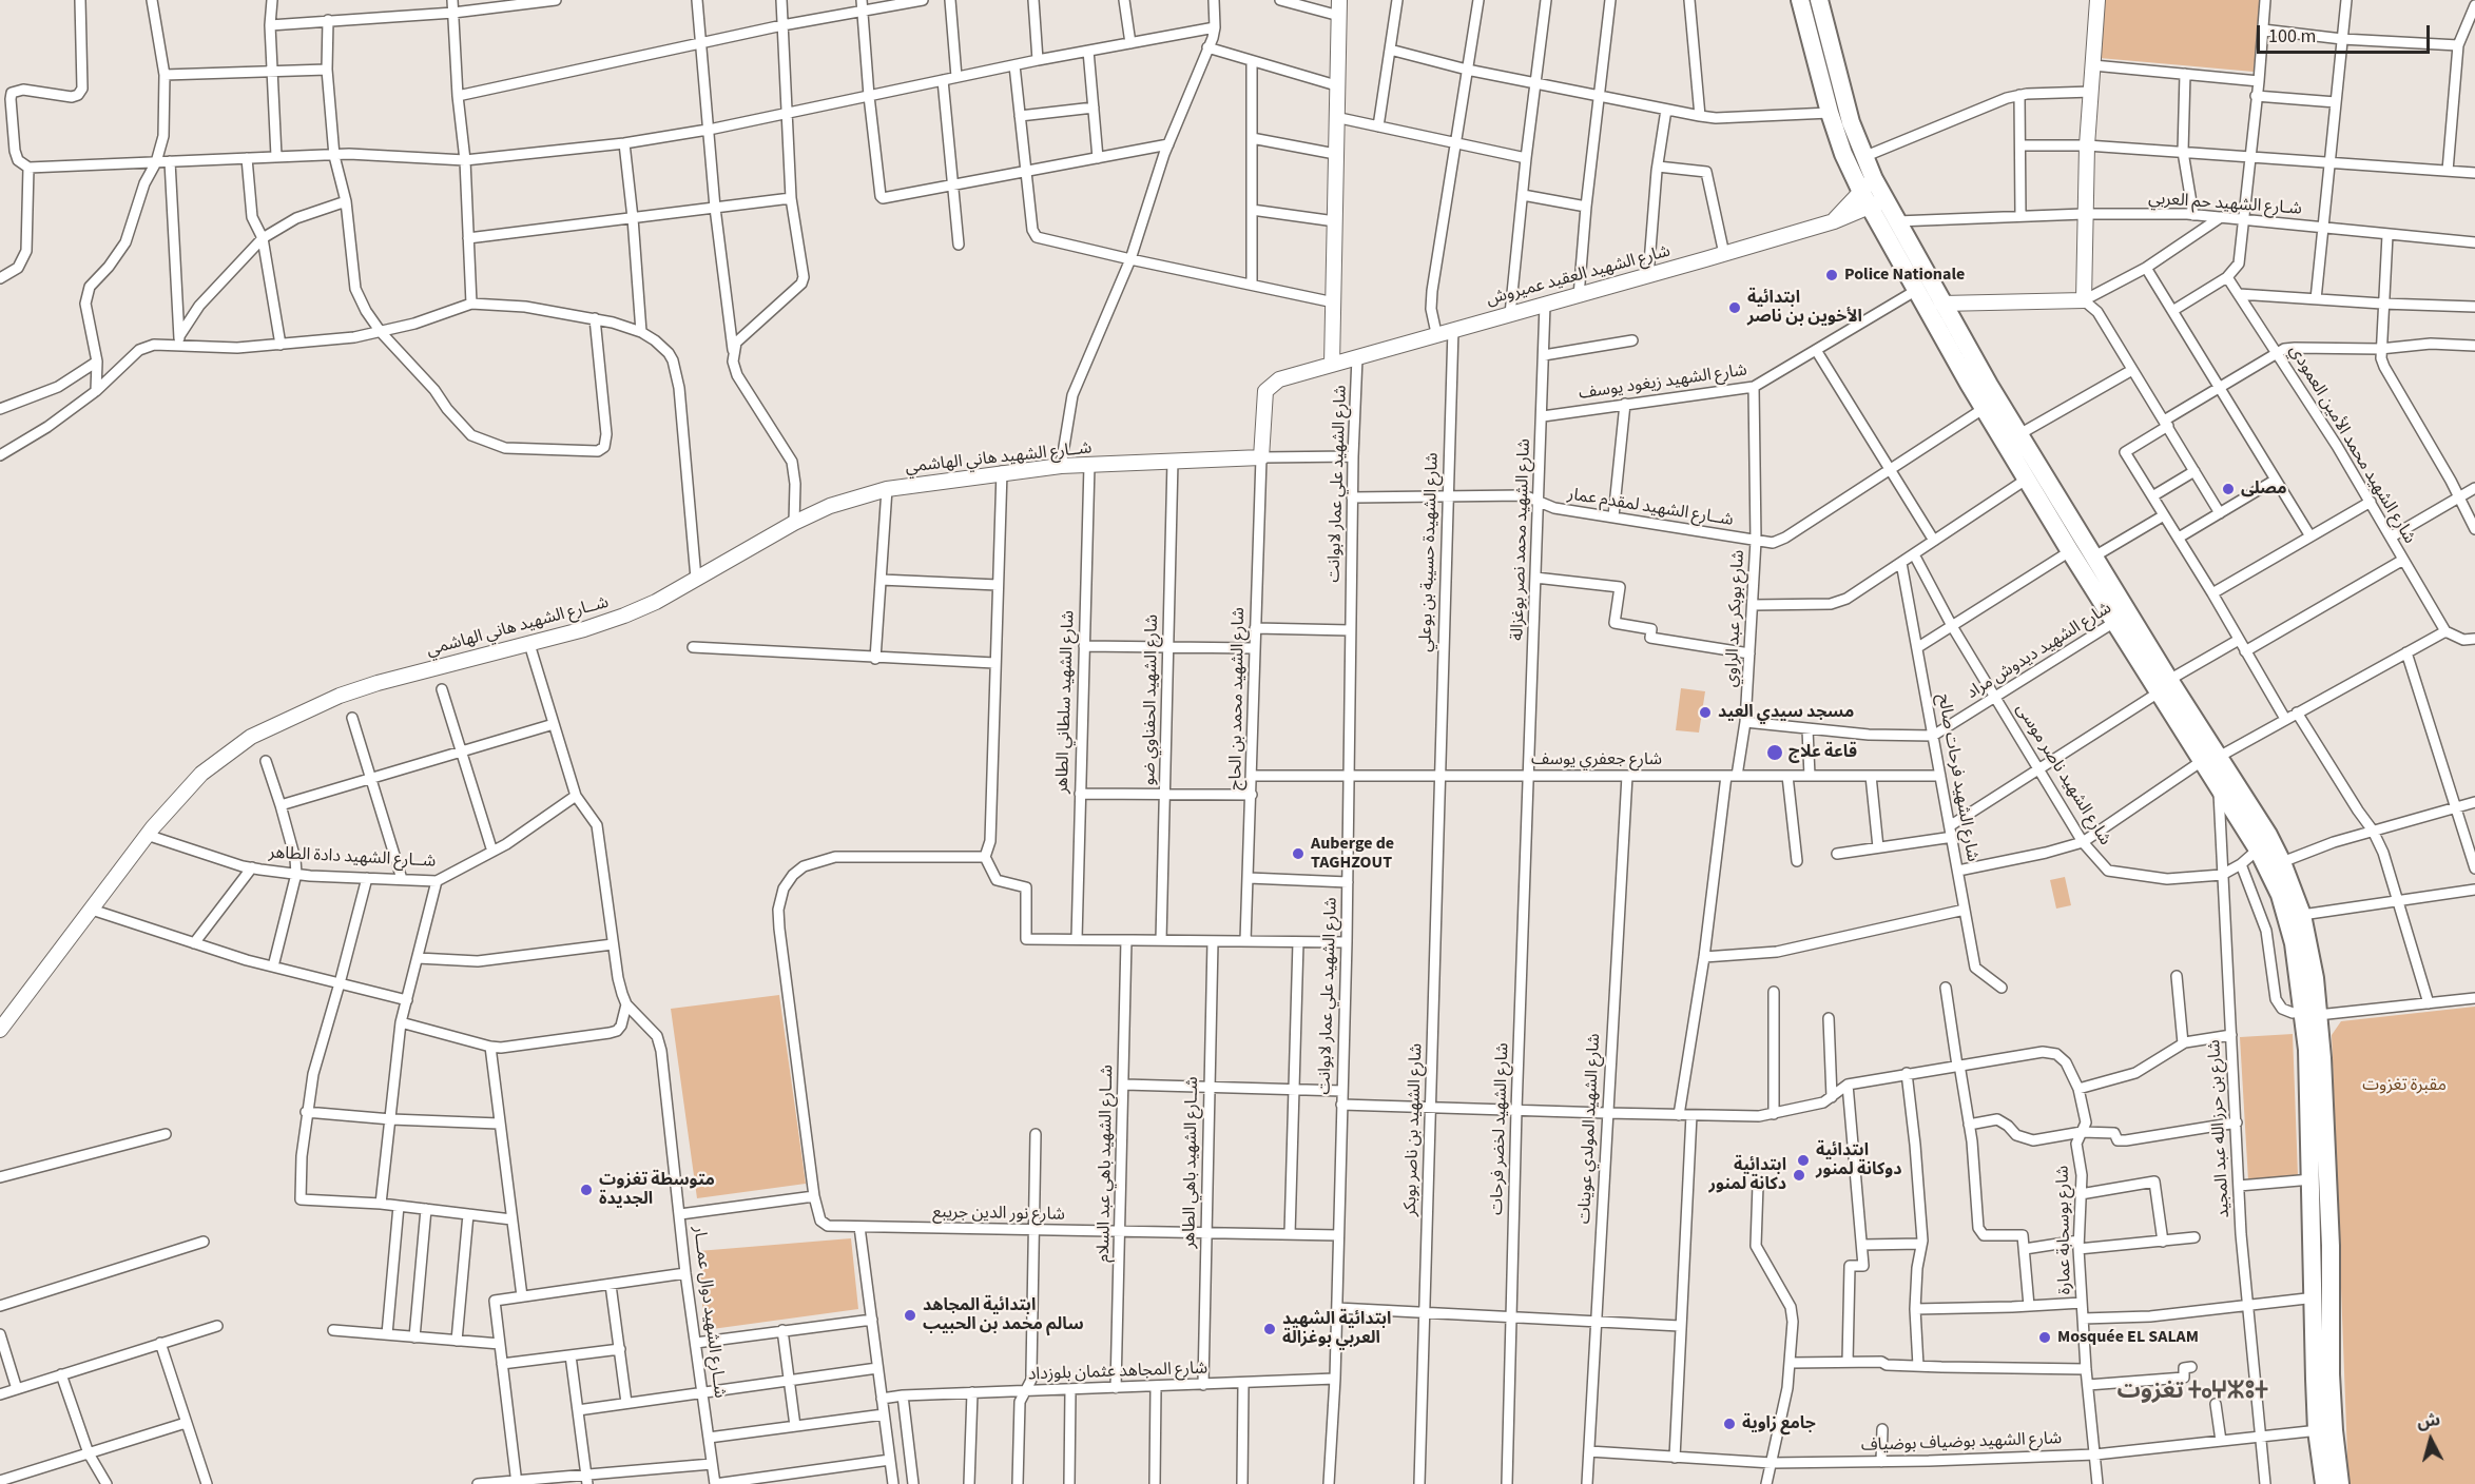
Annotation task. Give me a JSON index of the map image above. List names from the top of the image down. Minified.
{"streets":{"street":["شـارع الشهيد حم العربي","شارع الشهيد العقيد عميروش","شارع الشهيد زيغود يوسف","شارع الشهيد محمد الأمين العمودي","شــارع الشهيد هاني الهاشمي","شارع الشهيد علي عمار لابوانت","شــارع الشهيد لمقدم عمار","شارع الشهيد محمد نصر بوغزالة","شارع الشهيدة حسيبة بن بوعلي","شارع بوبكر عبد الراوي","شارع الشهيد ديدوش مراد","شارع الشهيد محمد بن الحاج","شارع الشهيد الحفناوي ضو","شارع الشهيد سلطاني الطاهر","شارع جعفري يوسف","شارع الشهيد ناصر موسى","شارع الشهيد فرحات صالح","شــارع الشهيد دادة الطاهر","شارع الشهيد لخضر فرحات","شارع الشهيد المولدي عوينات","شارع بن حرز الله عبد المجيد","شارع الشهيد بن ناصر بوبكر","شــارع الشهيد باهي الطاهر","شــارع الشهيد باهي عبد السلام","شارع نور الدين جريبع","شارع بوسحابة عمارة","شــارع الشهيد دوال عمـــار","شارع المجاهد عثمان بلوزداد","شارع الشهيد بوضياف بوضياف"]},"crossings":[["شارع الشهيد العقيد عميروش","شــارع الشهيد هاني الهاشمي"],["شارع الشهيد العقيد عميروش","شارع الشهيد علي عمار لابوانت"],["شارع الشهيد العقيد عميروش","شارع الشهيد محمد نصر بوغزالة"],["شارع الشهيد العقيد عميروش","شارع الشهيدة حسيبة بن بوعلي"],["شارع الشهيد العقيد عميروش","شارع الشهيد محمد بن الحاج"],["شارع الشهيد زيغود يوسف","شارع الشهيد محمد نصر بوغزالة"],["شارع الشهيد زيغود يوسف","شارع بوبكر عبد الراوي"],["شــارع الشهيد هاني الهاشمي","شارع الشهيد علي عمار لابوانت"],["شــارع الشهيد هاني الهاشمي","شارع الشهيد محمد بن الحاج"],["شــارع الشهيد هاني الهاشمي","شارع الشهيد الحفناوي ضو"],["شــارع الشهيد هاني الهاشمي","شارع الشهيد سلطاني الطاهر"],["شــارع الشهيد هاني الهاشمي","شــارع الشهيد دادة الطاهر"],["شــارع الشهيد هاني الهاشمي","شــارع الشهيد دوال عمـــار"],["شارع الشهيد علي عمار لابوانت","شــارع الشهيد لمقدم عمار"],["شارع الشهيد علي عمار لابوانت","شارع جعفري يوسف"],["شارع الشهيد علي عمار لابوانت","شارع نور الدين جريبع"],["شارع الشهيد علي عمار لابوانت","شارع المجاهد عثمان بلوزداد"],["شــارع الشهيد لمقدم عمار","شارع الشهيد محمد نصر بوغزالة"],["شــارع الشهيد لمقدم عمار","شارع الشهيدة حسيبة بن بوعلي"],["شــارع الشهيد لمقدم عمار","شارع بوبكر عبد الراوي"],["شارع الشهيد محمد نصر بوغزالة","شارع جعفري يوسف"],["شارع الشهيد محمد نصر بوغزالة","شارع الشهيد لخضر فرحات"],["شارع الشهيدة حسيبة بن بوعلي","شارع جعفري يوسف"],["شارع الشهيدة حسيبة بن بوعلي","شارع الشهيد بن ناصر بوبكر"],["شارع بوبكر عبد الراوي","شارع جعفري يوسف"],["شارع الشهيد ديدوش مراد","شارع الشهيد ناصر موسى"],["شارع الشهيد ديدوش مراد","شارع الشهيد فرحات صالح"],["شارع الشهيد محمد بن الحاج","شارع جعفري يوسف"],["شارع جعفري يوسف","شارع الشهيد فرحات صالح"],["شارع جعفري يوسف","شارع الشهيد لخضر فرحات"],["شارع جعفري يوسف","شارع الشهيد المولدي عوينات"],["شارع جعفري يوسف","شارع الشهيد بن ناصر بوبكر"],["شارع الشهيد ناصر موسى","شارع بن حرز الله عبد المجيد"],["شــارع الشهيد دادة الطاهر","شــارع الشهيد دوال عمـــار"],["شارع الشهيد المولدي عوينات","شارع الشهيد بوضياف بوضياف"],["شارع بن حرز الله عبد المجيد","شارع الشهيد بوضياف بوضياف"],["شــارع الشهيد باهي الطاهر","شارع نور الدين جريبع"],["شــارع الشهيد باهي الطاهر","شارع المجاهد عثمان بلوزداد"],["شــارع الشهيد باهي عبد السلام","شارع نور الدين جريبع"],["شــارع الشهيد باهي عبد السلام","شارع المجاهد عثمان بلوزداد"],["شارع بوسحابة عمارة","شارع الشهيد بوضياف بوضياف"]],"districts":["تغزوت ⵜⴰⵖⵣⵓⵜ"],"parks":["مقبرة تغزوت"],"places":["Police Nationale","ابتدائية الأخوين بن ناصر","مصلى","مسجد سيدي العيد","قاعة علاج","Auberge de TAGHZOUT","ابتدائية دوكانة لمنور","ابتدائية دكانة لمنور","متوسطة تغزوت الجديدة","ابتدائية المجاهد سالم محمد بن الحبيب","ابتدائية الشهيد العربي بوغزالة","Mosquée EL SALAM","جامع زاوية"],"scale_bar":"100 m","north":"top"}
